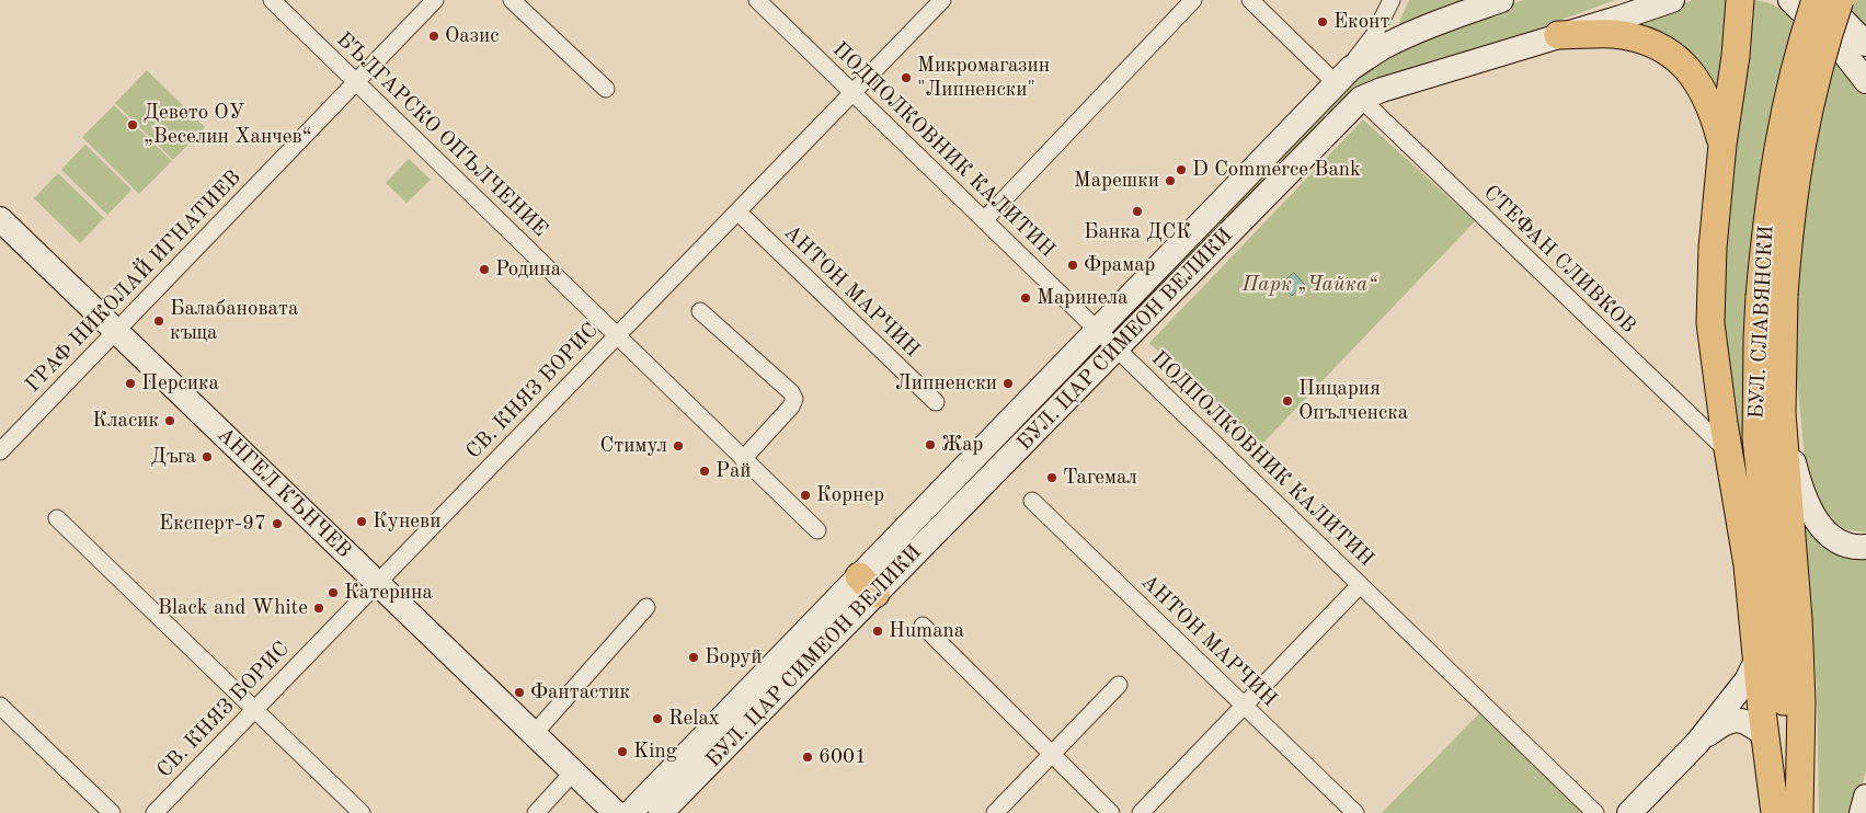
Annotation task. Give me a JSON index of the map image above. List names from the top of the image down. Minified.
{"streets":{"main road":["БУЛ. СЛАВЯНСКИ","БУЛ. ЦАР СИМЕОН ВЕЛИКИ","АНГЕЛ КЪНЧЕВ"],"street":["БЪЛГАРСКО ОПЪЛЧЕНИЕ","ПОДПОЛКОВНИК КАЛИТИН","СТЕФАН СЛИВКОВ","ГРАФ НИКОЛАЙ ИГНАТИЕВ","АНТОН МАРЧИН","СВ. КНЯЗ БОРИС"]},"crossings":[["БЪЛГАРСКО ОПЪЛЧЕНИЕ","ГРАФ НИКОЛАЙ ИГНАТИЕВ"],["БЪЛГАРСКО ОПЪЛЧЕНИЕ","СВ. КНЯЗ БОРИС"],["ПОДПОЛКОВНИК КАЛИТИН","БУЛ. ЦАР СИМЕОН ВЕЛИКИ"],["ПОДПОЛКОВНИК КАЛИТИН","СВ. КНЯЗ БОРИС"],["СТЕФАН СЛИВКОВ","БУЛ. ЦАР СИМЕОН ВЕЛИКИ"],["ГРАФ НИКОЛАЙ ИГНАТИЕВ","АНГЕЛ КЪНЧЕВ"],["АНТОН МАРЧИН","СВ. КНЯЗ БОРИС"],["СВ. КНЯЗ БОРИС","АНГЕЛ КЪНЧЕВ"]],"parks":["Парк „Чайка“"],"places":["Еконт","Оазис","Микромагазин \"Липненски\"","Девето ОУ „Веселин Ханчев“","D Commerce Bank","Марешки","Банка ДСК","Фрамар","Родина","Маринела","Балабановата къща","Персика","Липненски","Пицария Опълченска","Класик","Жар","Стимул","Дъга","Рай","Тагемал","Корнер","Куневи","Експерт-97","Катерина","Black and White","Humana","Боруй","Фантастик","Relax","King","6001"]}
